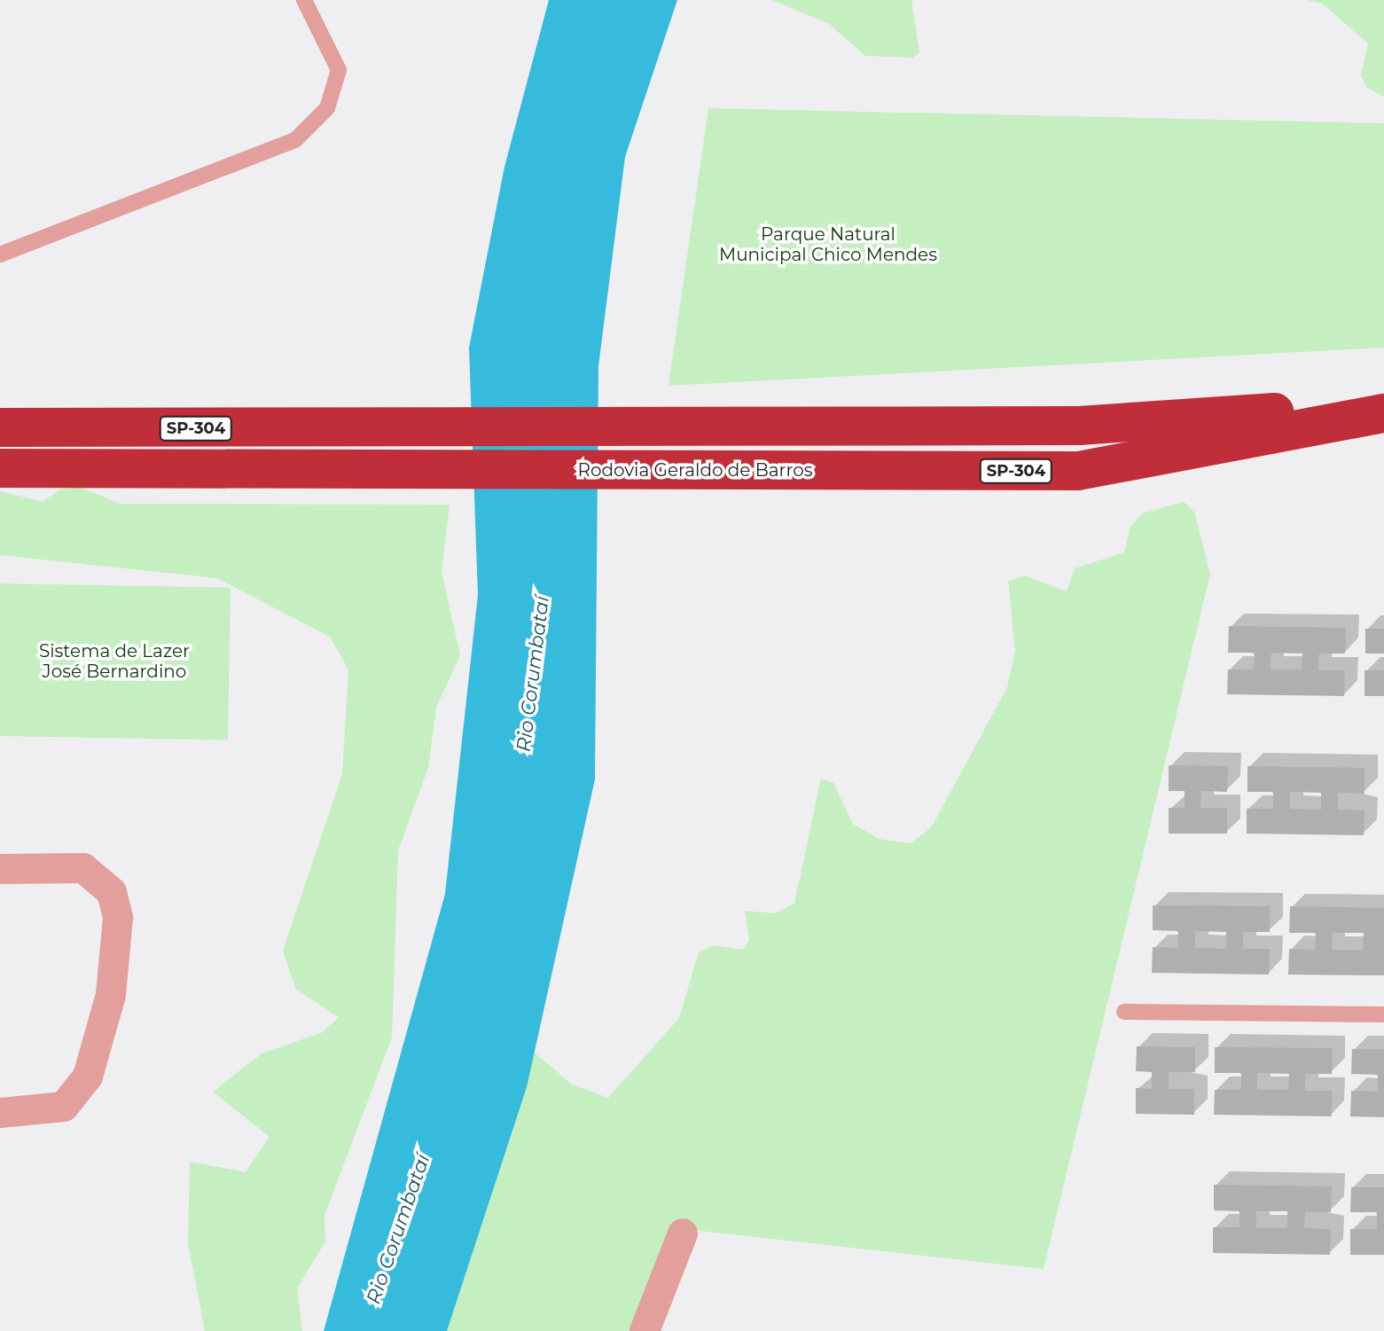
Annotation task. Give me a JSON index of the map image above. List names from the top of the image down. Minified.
{"streets":{"highway":["SP-304","Rodovia Geraldo de Barros"]},"water":["Rio Corumbataí"],"parks":["Parque Natural Municipal Chico Mendes","Sistema de Lazer José Bernardino"]}
